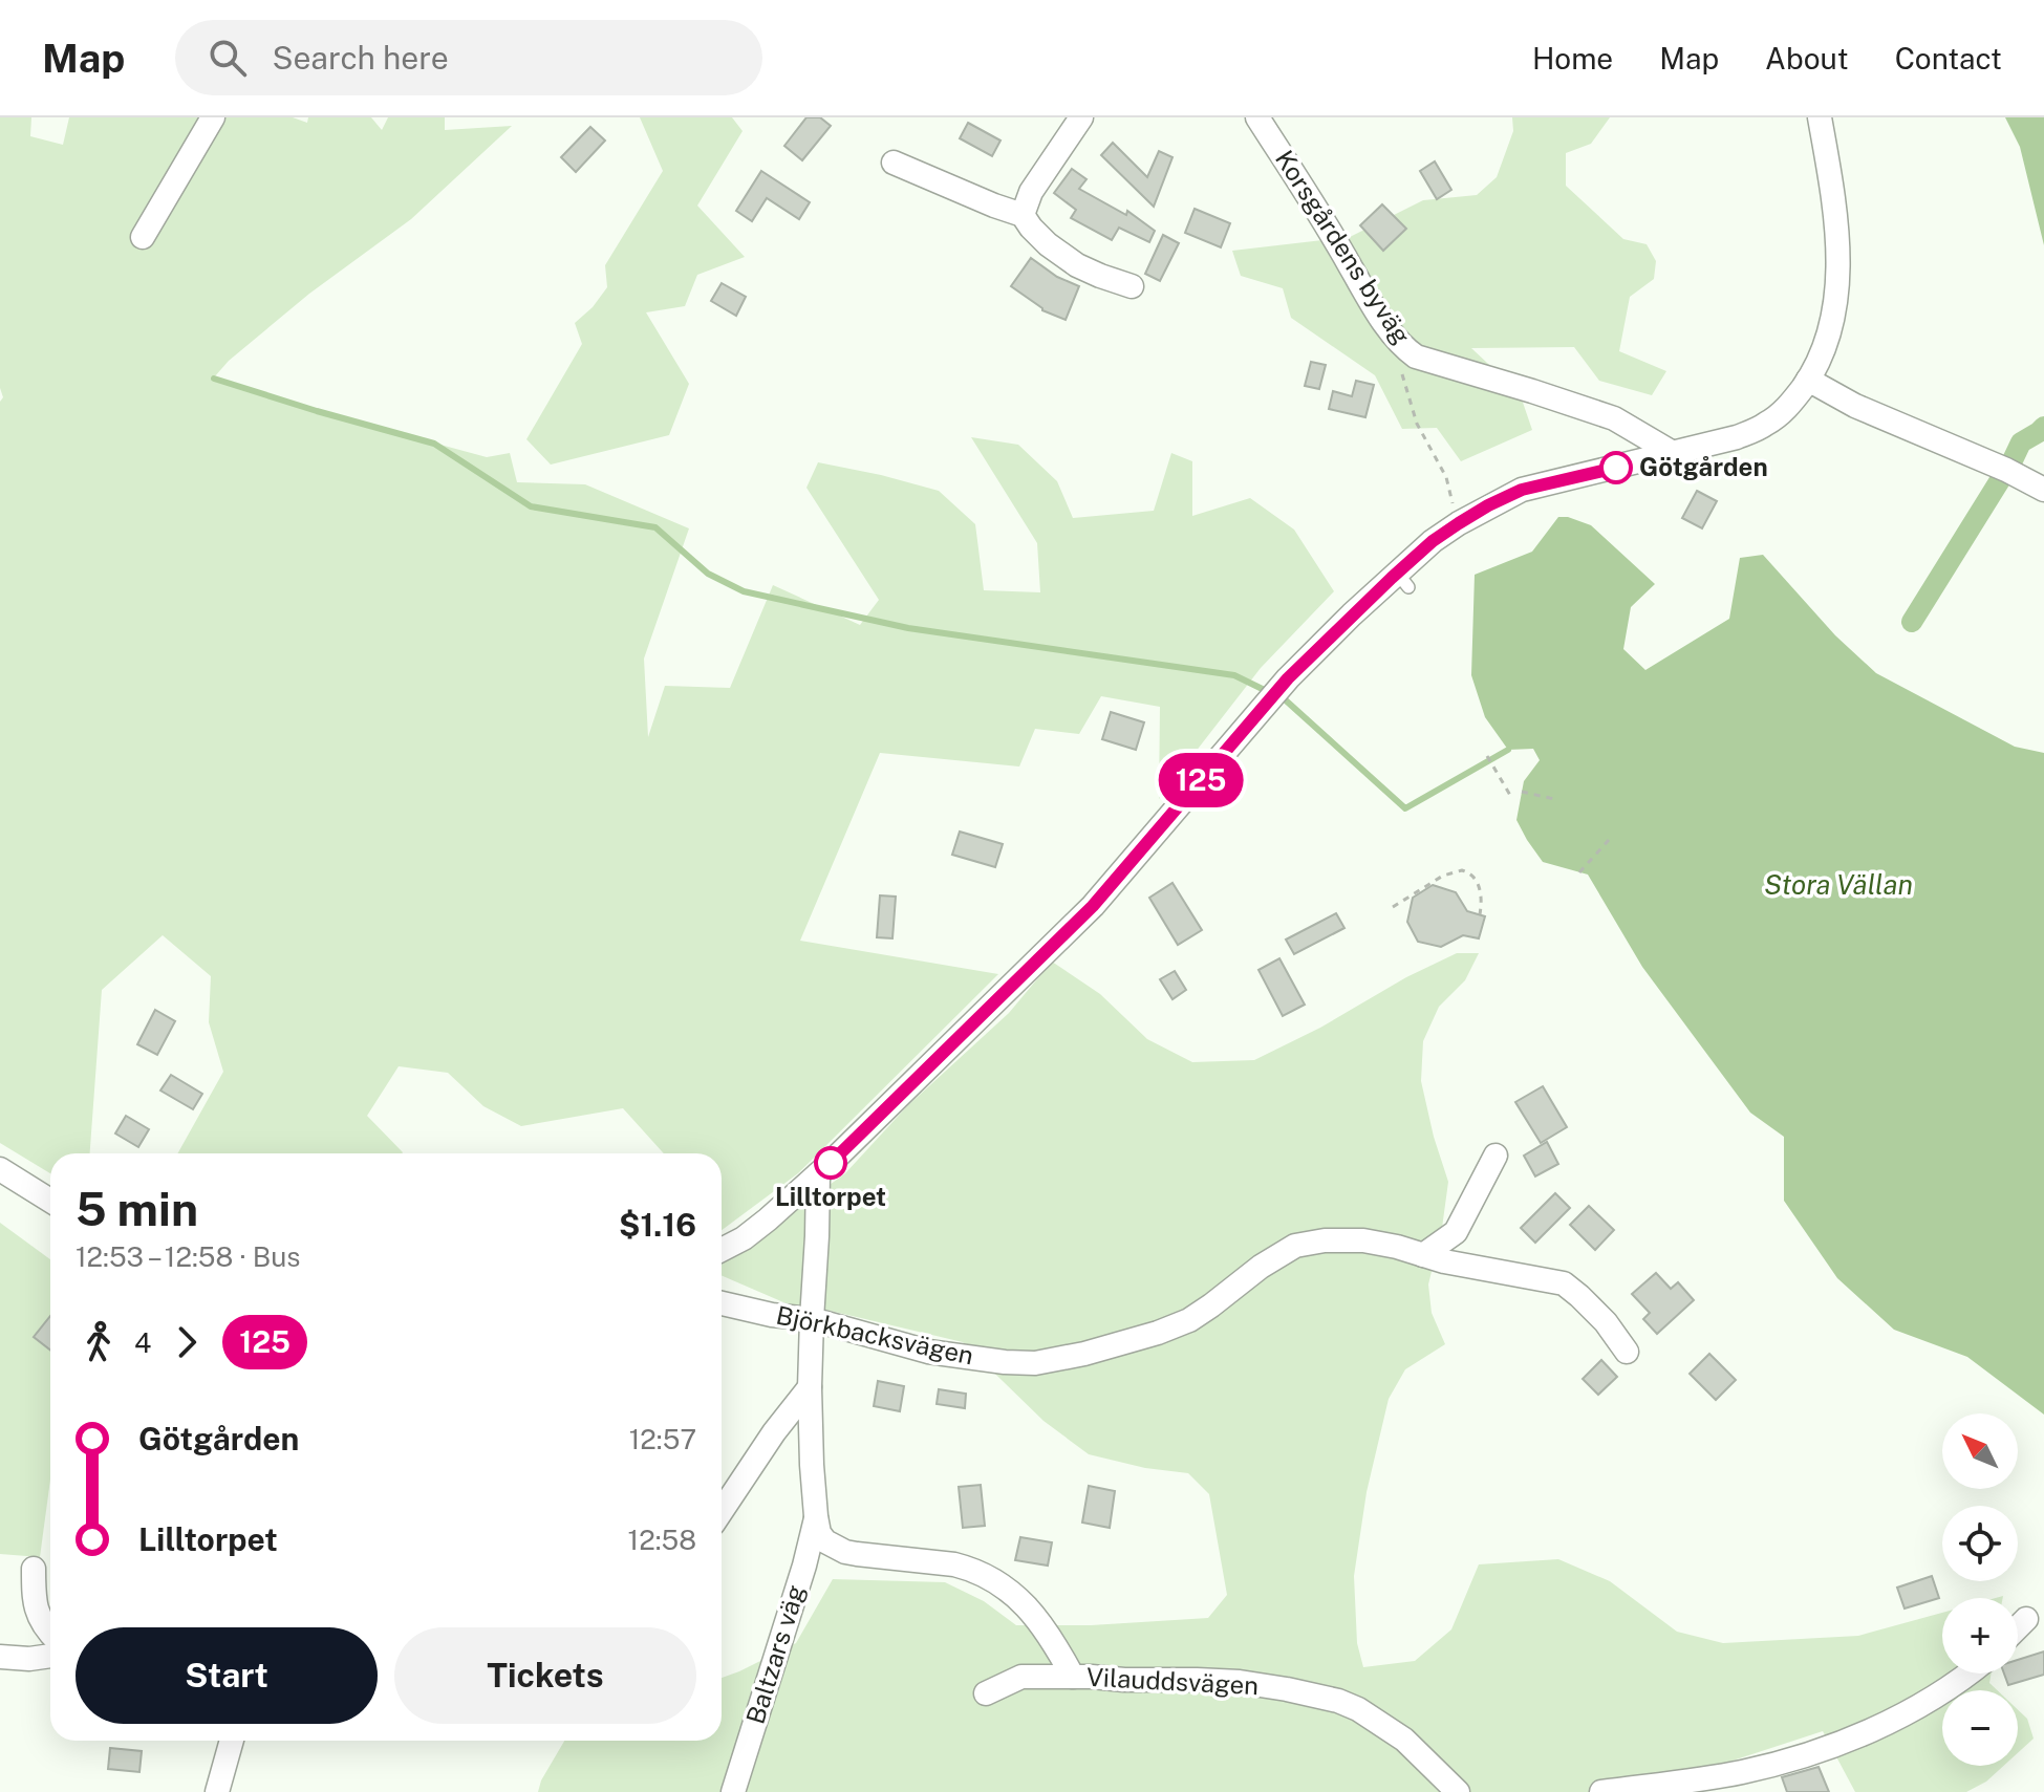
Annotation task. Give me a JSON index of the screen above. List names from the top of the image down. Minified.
{"streets":{"street":["Korsgårdens byväg","Björkbacksvägen","Baltzars väg","Vilauddsvägen"]},"crossings":[["Baltzars väg","Vilauddsvägen"]],"water":["Stora Vällan"],"places":["Götgården","Lilltorpet"],"lines":["bus line 125"],"north":"top left","page":{"header":"Map","search":"Search here","nav":["Home","Map","About","Contact"],"on_map":"125","heading":["5 min","12:53 – 12:58 · Bus","$1.16"],"legs":["4","125"],"list":[{"name":"Götgården","value":"12:57"},{"name":"Lilltorpet","value":"12:58"}],"map_buttons":["+","−"],"buttons":["Start","Tickets"]}}
